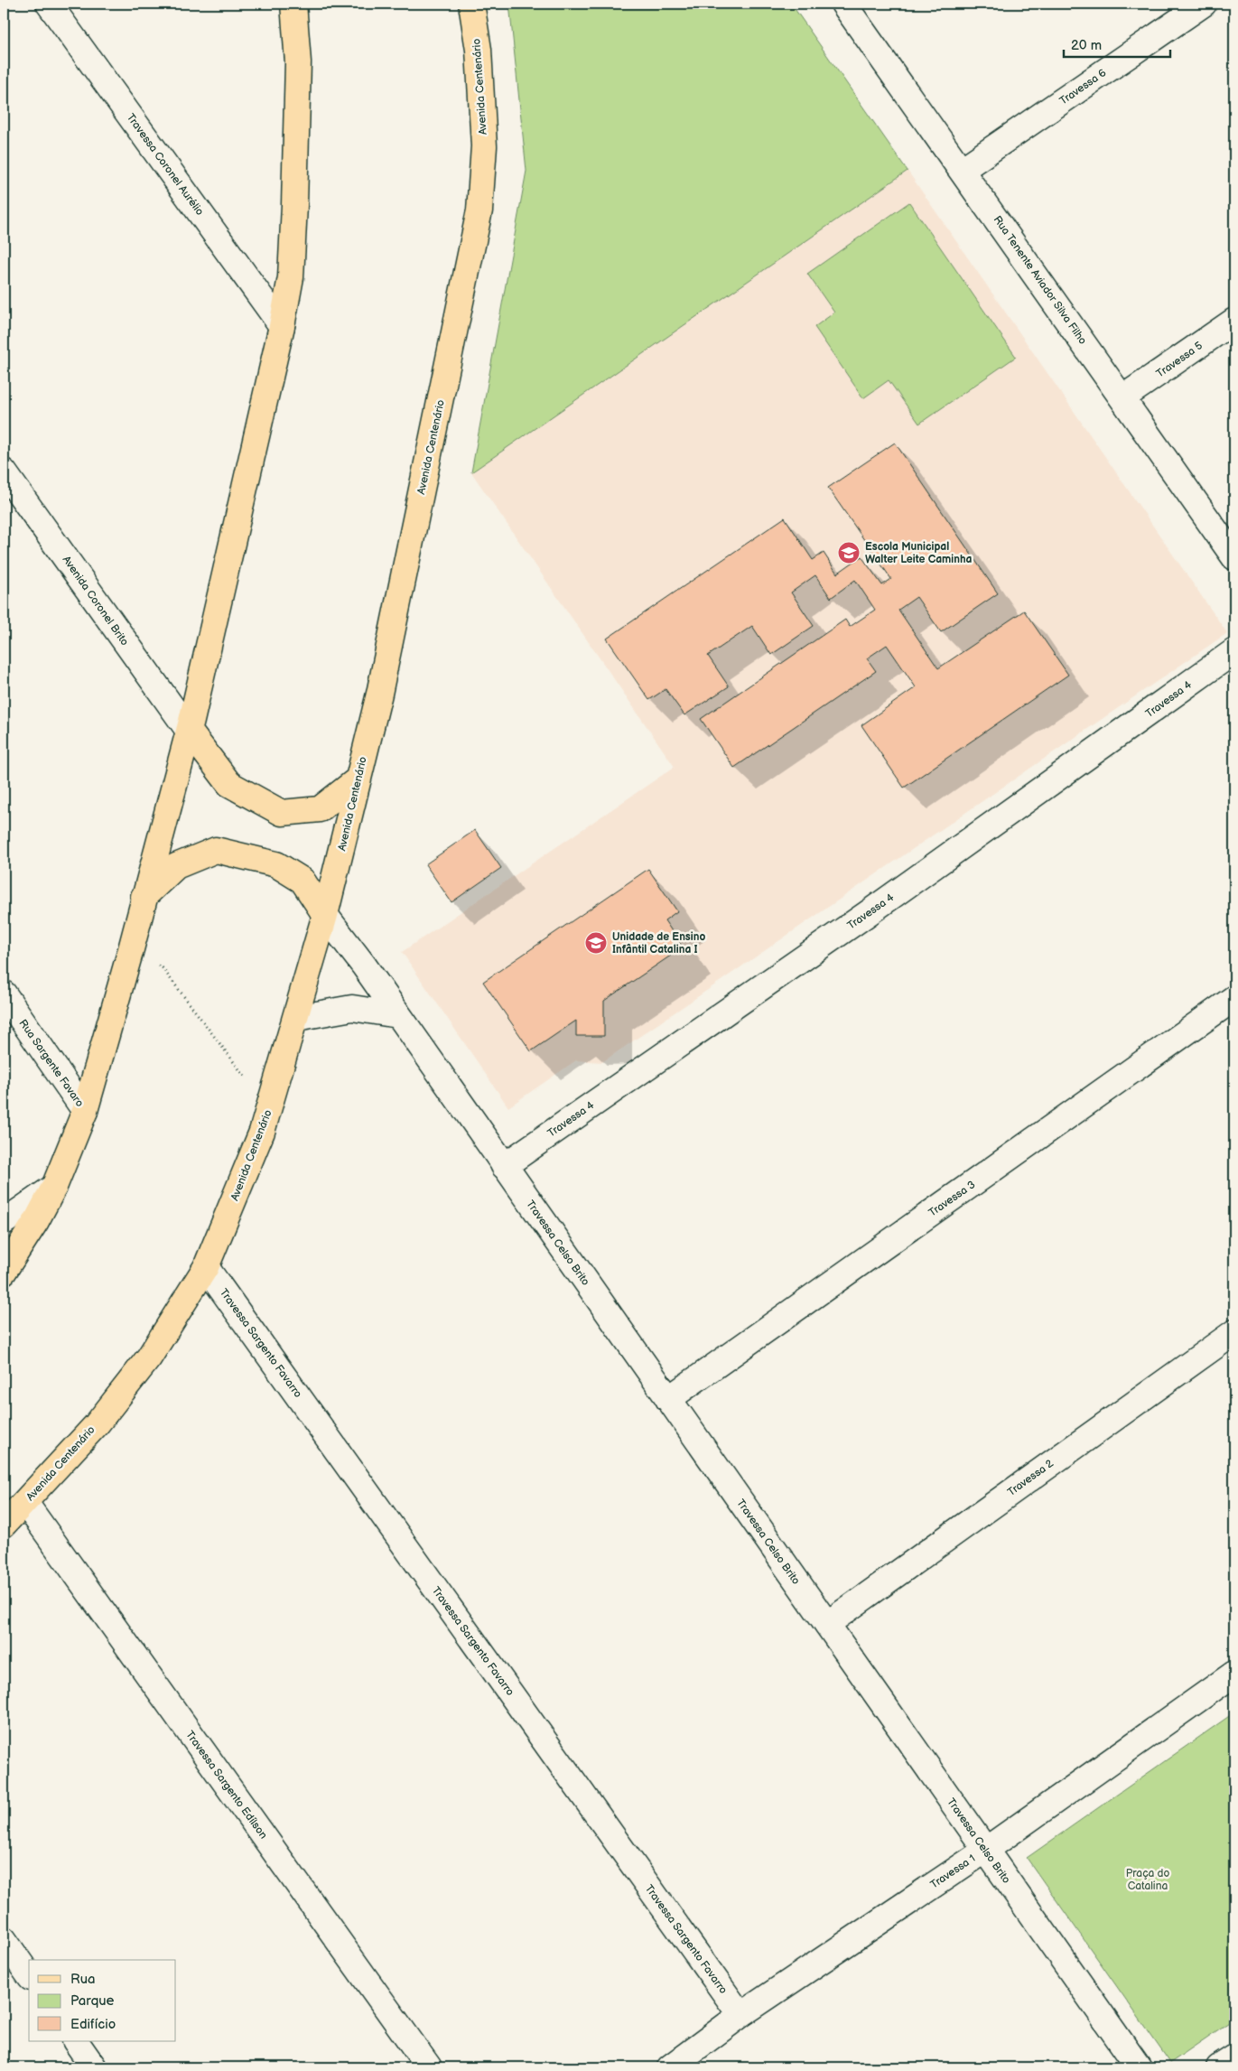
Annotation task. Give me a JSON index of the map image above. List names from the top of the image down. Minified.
{"streets":{"main road":["Avenida Centenário"],"street":["Travessa 6","Travessa Coronel Aurélio","Rua Tenente Aviador Silva Filho","Travessa 5","Avenida Coronel Brito","Travessa 4","Rua Sargente Favaro","Travessa 3","Travessa Celso Brito","Travessa Sargento Favarro","Travessa 2","Travessa Sargento Edílson","Travessa 1"]},"crossings":[["Avenida Centenário","Travessa Celso Brito"],["Avenida Centenário","Travessa Sargento Favarro"],["Avenida Centenário","Travessa Sargento Edílson"],["Travessa 6","Rua Tenente Aviador Silva Filho"],["Rua Tenente Aviador Silva Filho","Travessa 5"],["Travessa 4","Travessa Celso Brito"],["Travessa 3","Travessa Celso Brito"],["Travessa Celso Brito","Travessa 2"],["Travessa Celso Brito","Travessa 1"],["Travessa Sargento Favarro","Travessa 1"]],"parks":["Praça do Catalina"],"places":{"school or university":["Escola Municipal Walter Leite Caminha","Unidade de Ensino Infântil Catalina I"]},"legend":["Rua","Parque","Edifício"],"scale_bar":"20 m"}
